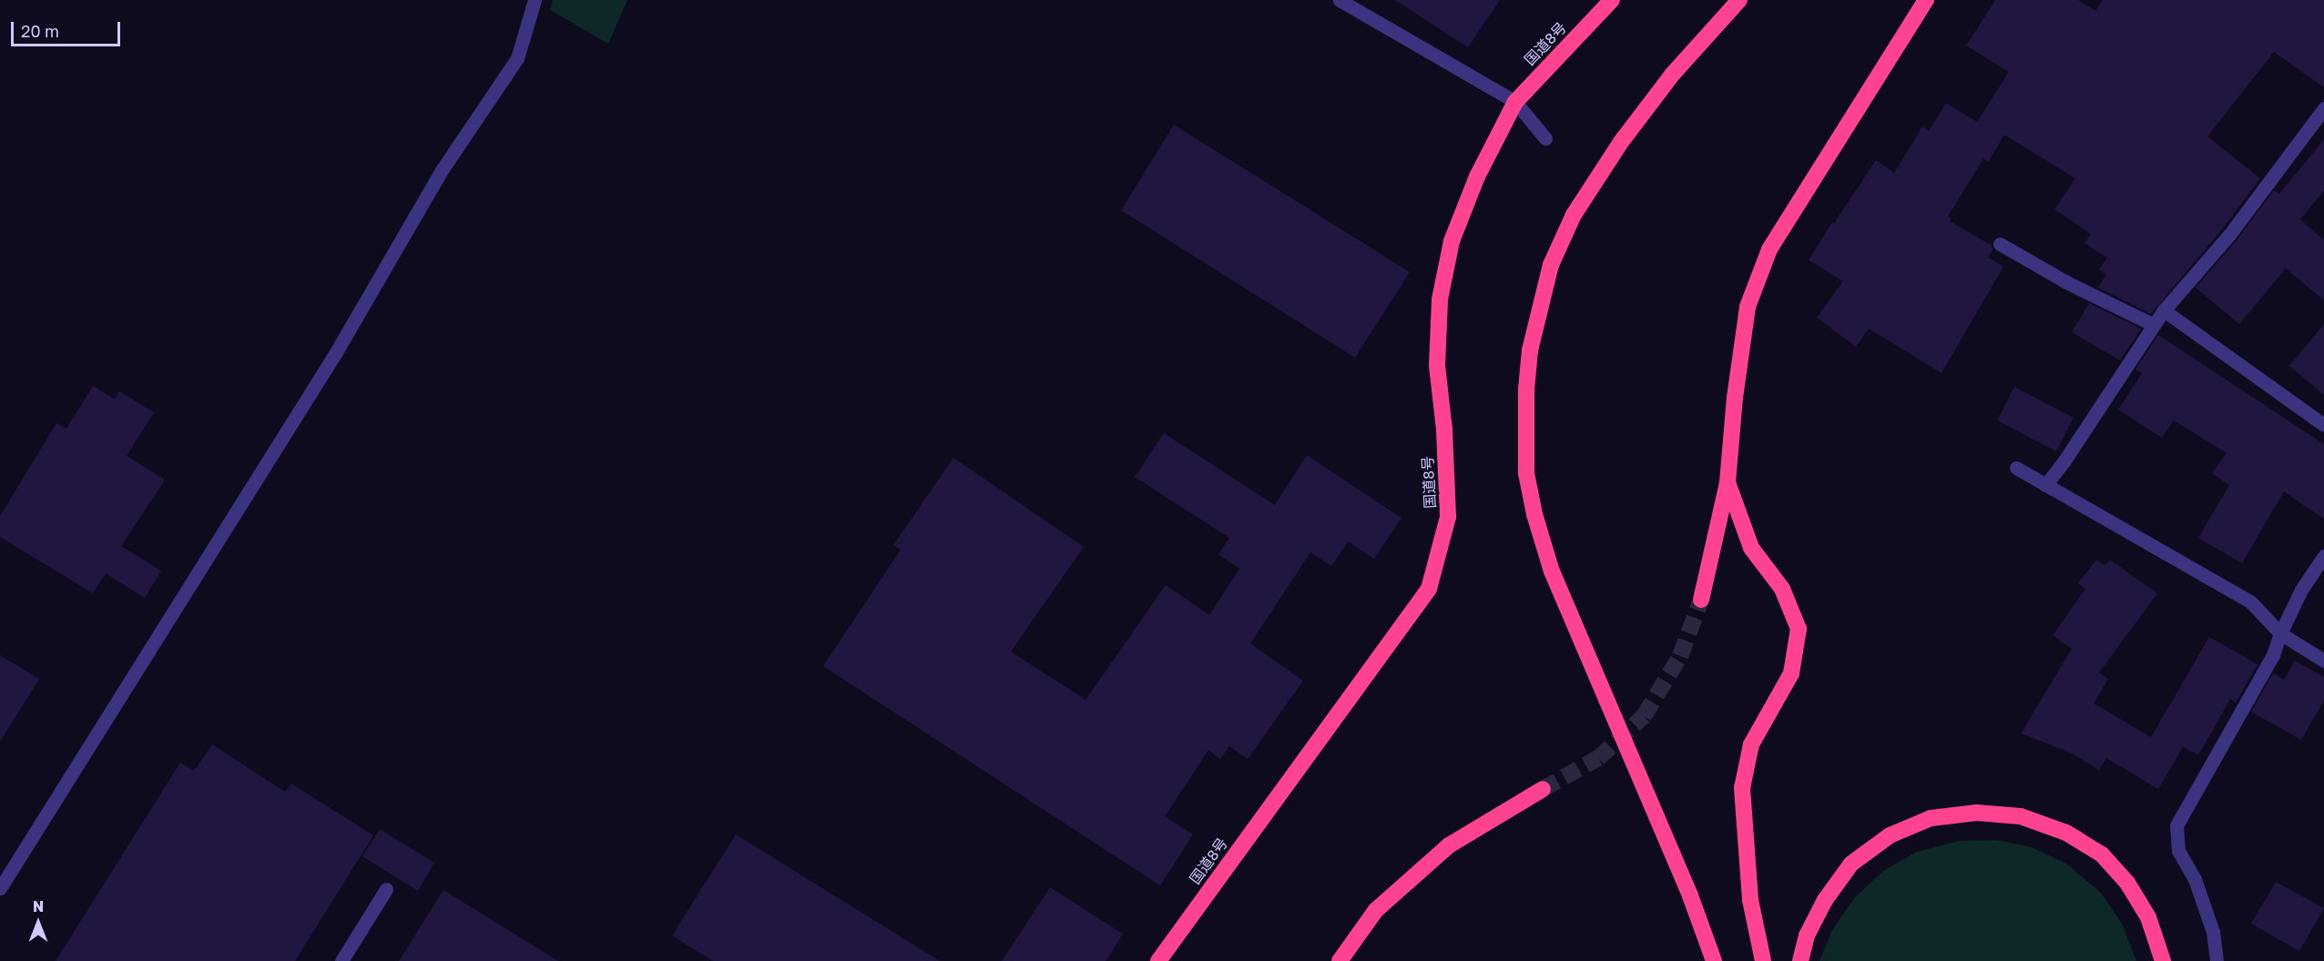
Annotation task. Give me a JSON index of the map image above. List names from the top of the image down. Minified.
{"streets":{"highway":["国道8号"]},"scale_bar":"20 m","north":"top"}
